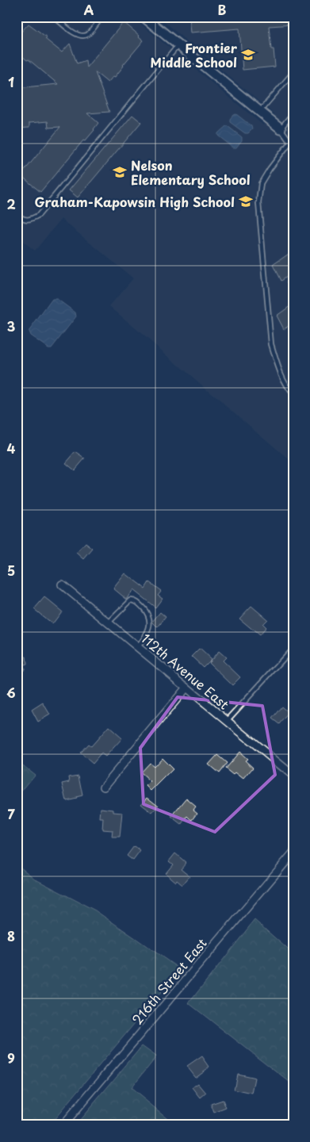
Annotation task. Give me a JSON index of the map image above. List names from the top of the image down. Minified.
{"streets":{"street":["112th Avenue East","216th Street East"]},"places":{"school or university":["Frontier Middle School","Nelson Elementary School","Graham-Kapowsin High School"]},"grid":{"columns":["A","B"],"rows":["1","2","3","4","5","6","7","8","9"]}}
